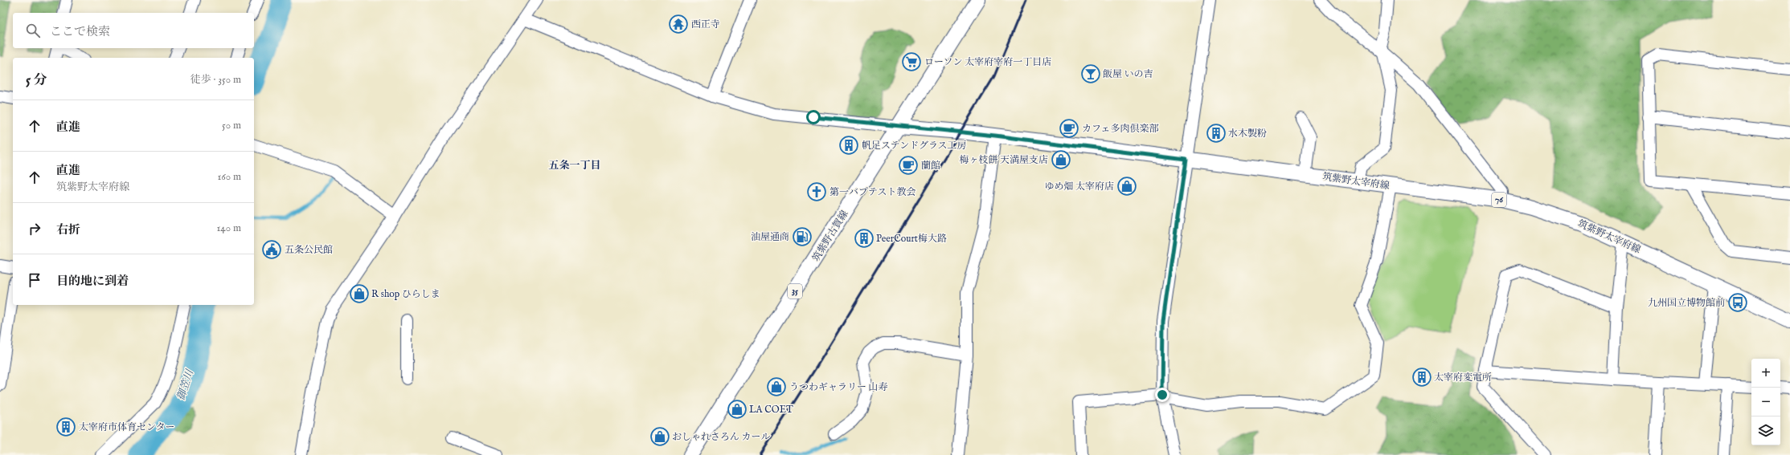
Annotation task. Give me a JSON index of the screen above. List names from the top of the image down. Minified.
{"streets":{"main road":["筑紫野太宰府線","76","筑紫野古賀線","35"]},"crossings":[["筑紫野太宰府線","筑紫野古賀線"]],"districts":["五条一丁目"],"water":["御笠川"],"places":{"temple":["西正寺"],"supermarket":["ローソン 太宰府宰府一丁目店"],"bar":["飯屋 いの吉"],"cafe":["カフェ多肉倶楽部","蘭館"],"building":["水木製粉","帆足ステンドグラス工房","PeerCourt梅大路","太宰府変電所","太宰府市体育センター"],"shop":["梅ヶ枝餅 天満屋支店","ゆめ畑 太宰府店","R shop ひらしま","うつわギャラリー 山寿","LA COET","おしゃれさろん カール"],"church":["第一バプテスト教会"],"fuel station":["油屋通商"],"public building":["五条公民館"],"bus stop":["九州国立博物館前"]},"page":{"search":"ここで検索","heading":["5 分","徒歩 · 350 m"],"list":[["直進","50 m"],["直進","筑紫野太宰府線","160 m"],["右折","140 m"],"目的地に到着"],"map_buttons":["+","−"]}}
